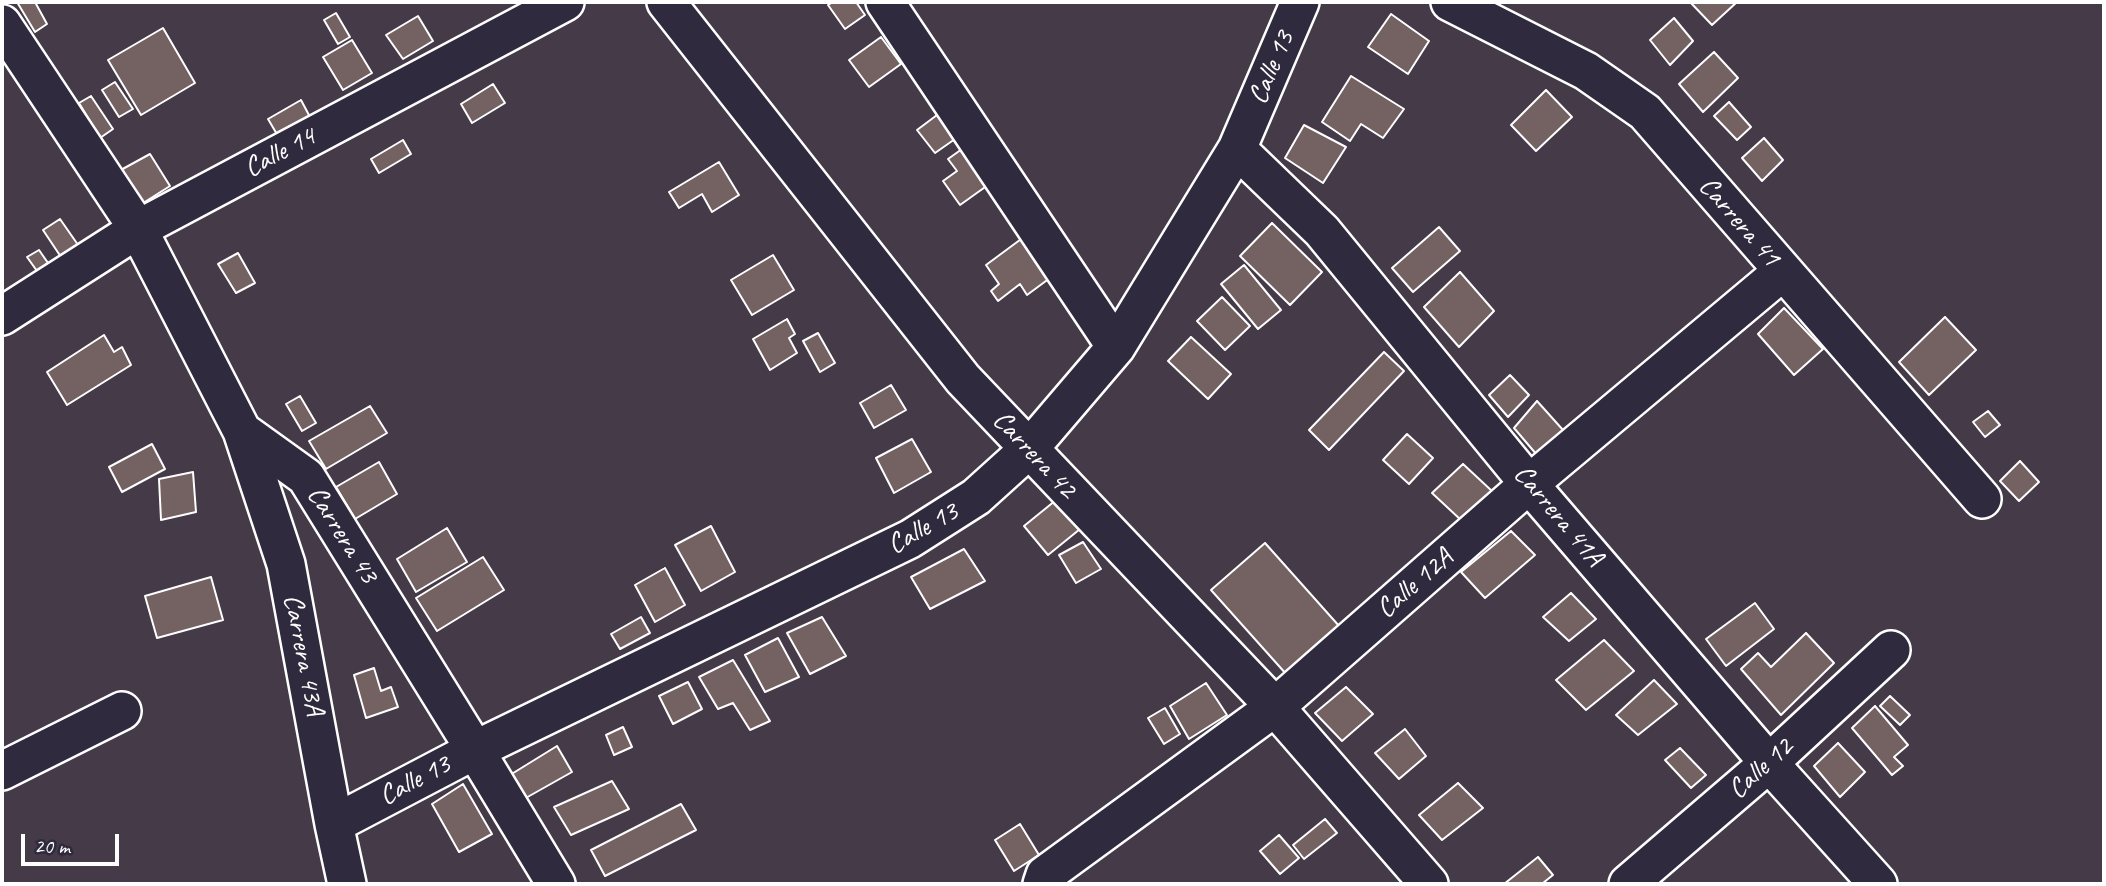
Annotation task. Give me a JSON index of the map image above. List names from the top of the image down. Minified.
{"streets":{"street":["Calle 13","Calle 14","Carrera 41","Carrera 42","Carrera 41A","Carrera 43","Calle 12A","Carrera 43A","Calle 12"]},"crossings":[["Calle 13","Carrera 42"],["Calle 13","Carrera 41A"],["Calle 13","Carrera 43"],["Calle 13","Carrera 43A"],["Calle 14","Carrera 43"],["Carrera 41","Calle 12A"],["Carrera 42","Calle 12A"],["Carrera 41A","Calle 12A"],["Carrera 41A","Calle 12"],["Carrera 43","Carrera 43A"]],"scale_bar":"20 m"}
